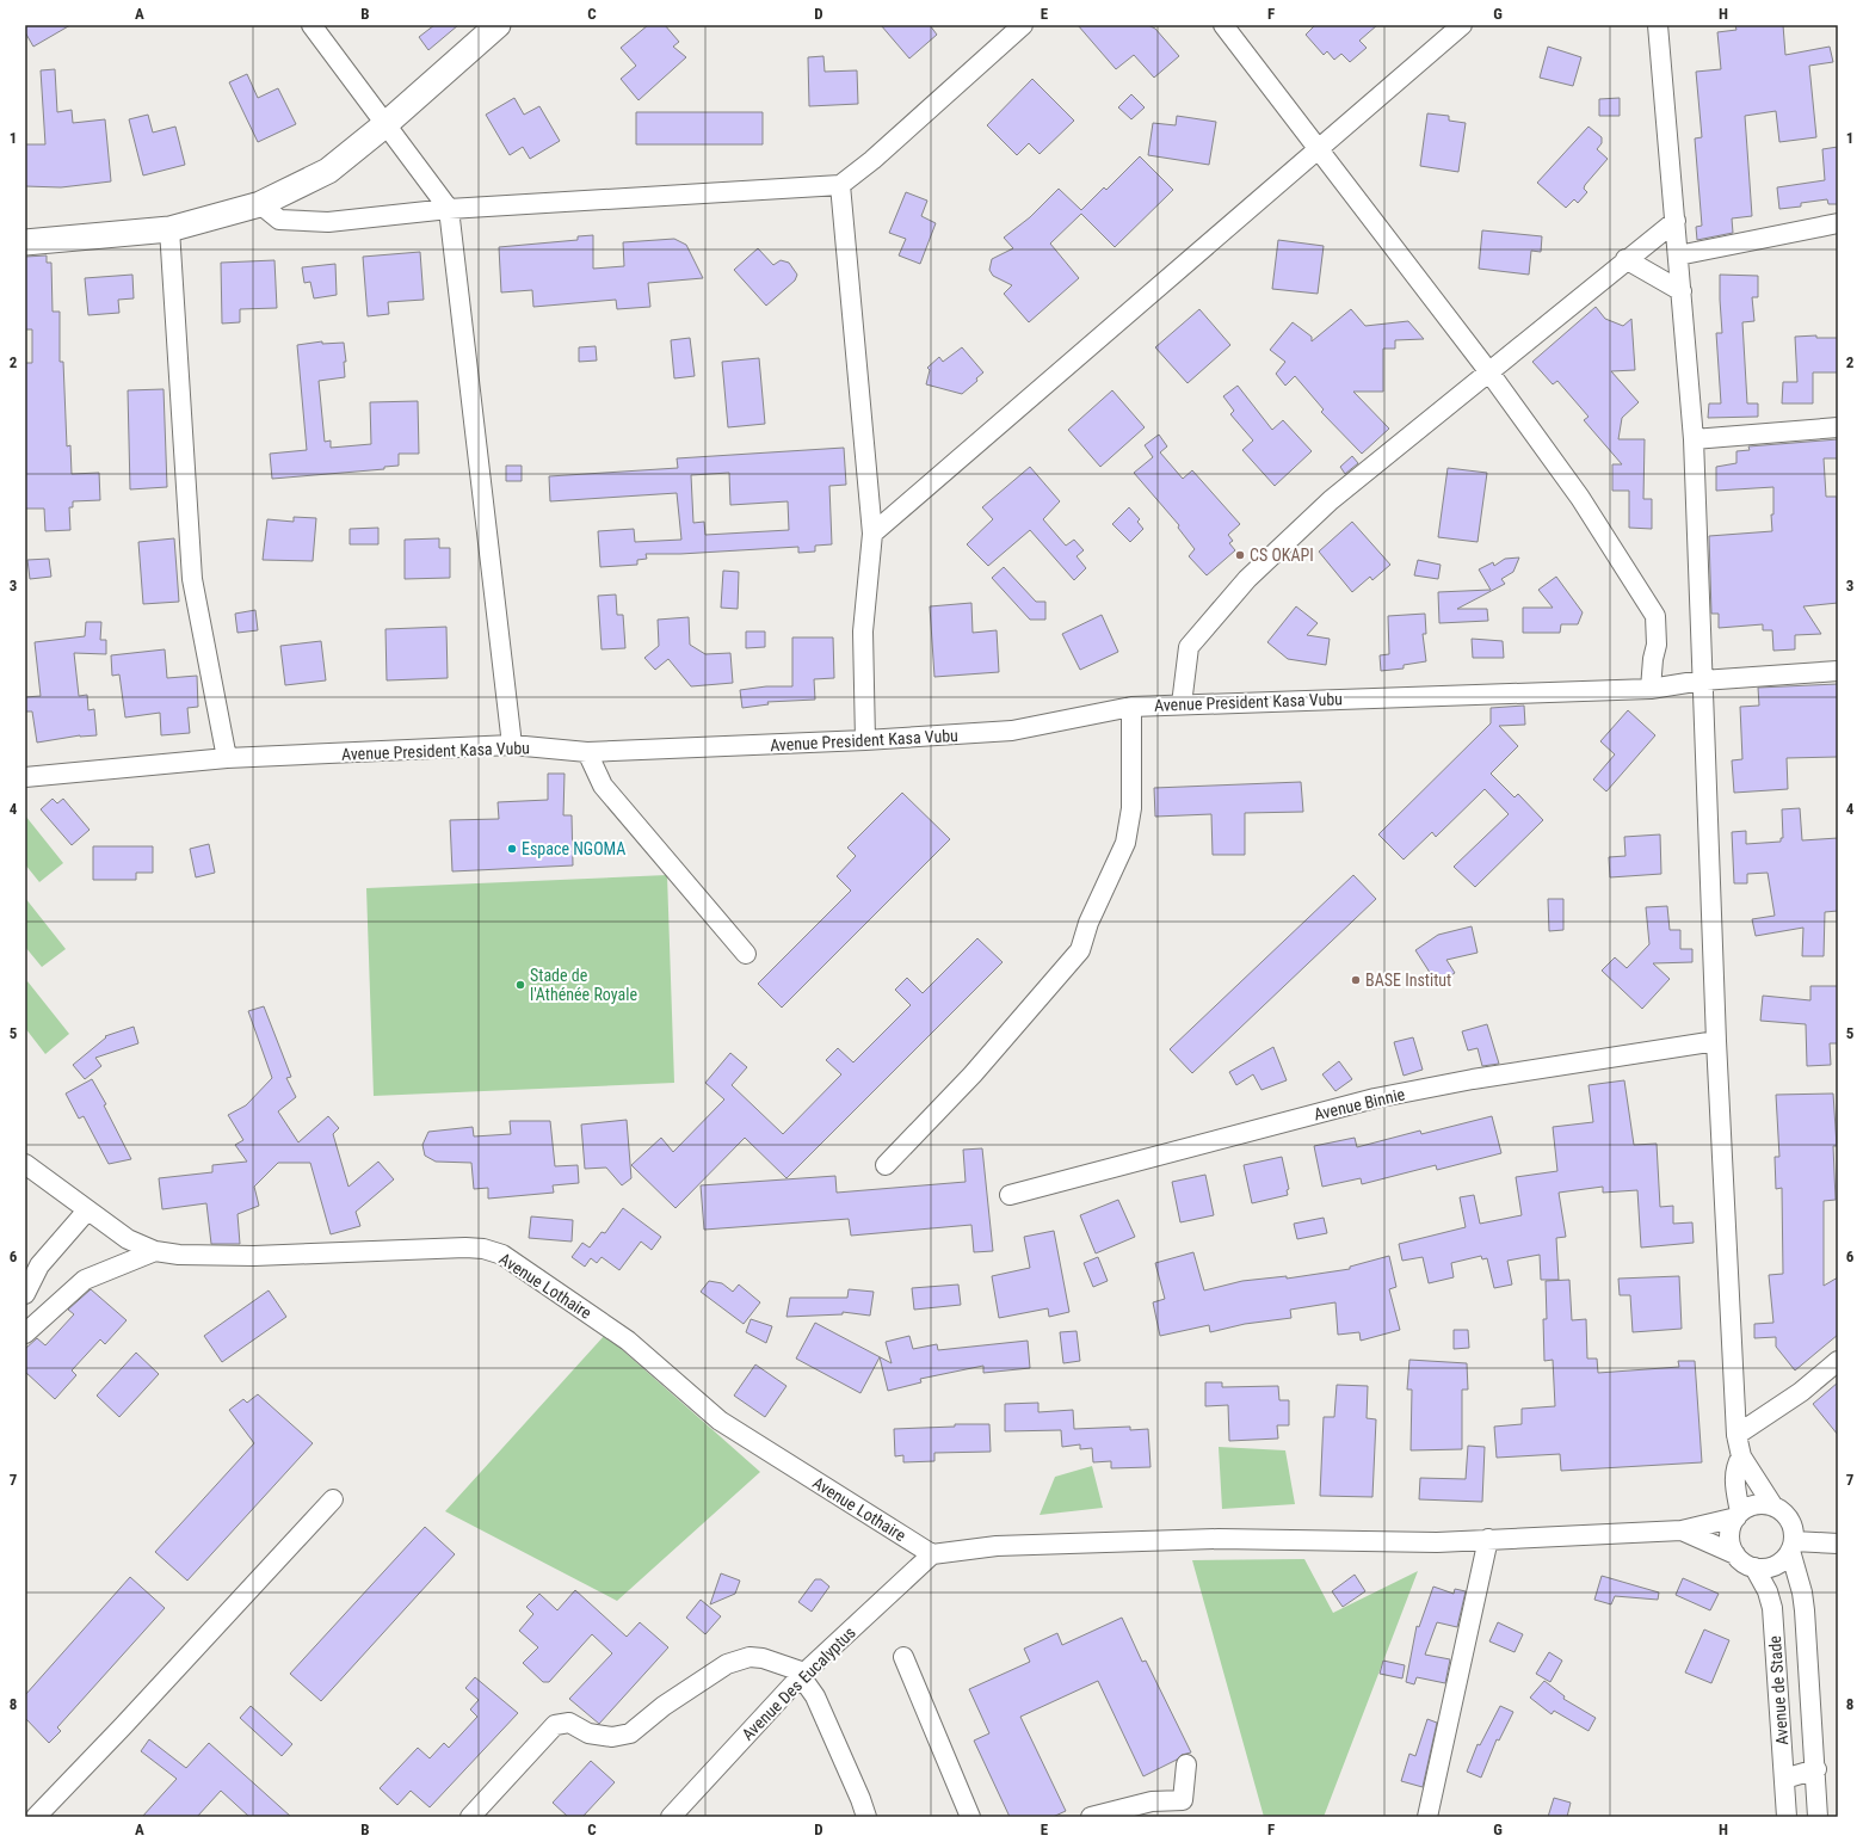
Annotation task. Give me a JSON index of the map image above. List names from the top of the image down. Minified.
{"streets":{"street":["Avenue President Kasa Vubu","Avenue Binnie","Avenue Lothaire","Avenue Des Eucalyptus","Avenue de Stade"]},"crossings":[["Avenue Lothaire","Avenue Des Eucalyptus"]],"places":["CS OKAPI","Espace NGOMA","BASE Institut","Stade de l'Athénée Royale"],"grid":{"columns":["A","B","C","D","E","F","G","H"],"rows":["1","2","3","4","5","6","7","8"]}}
